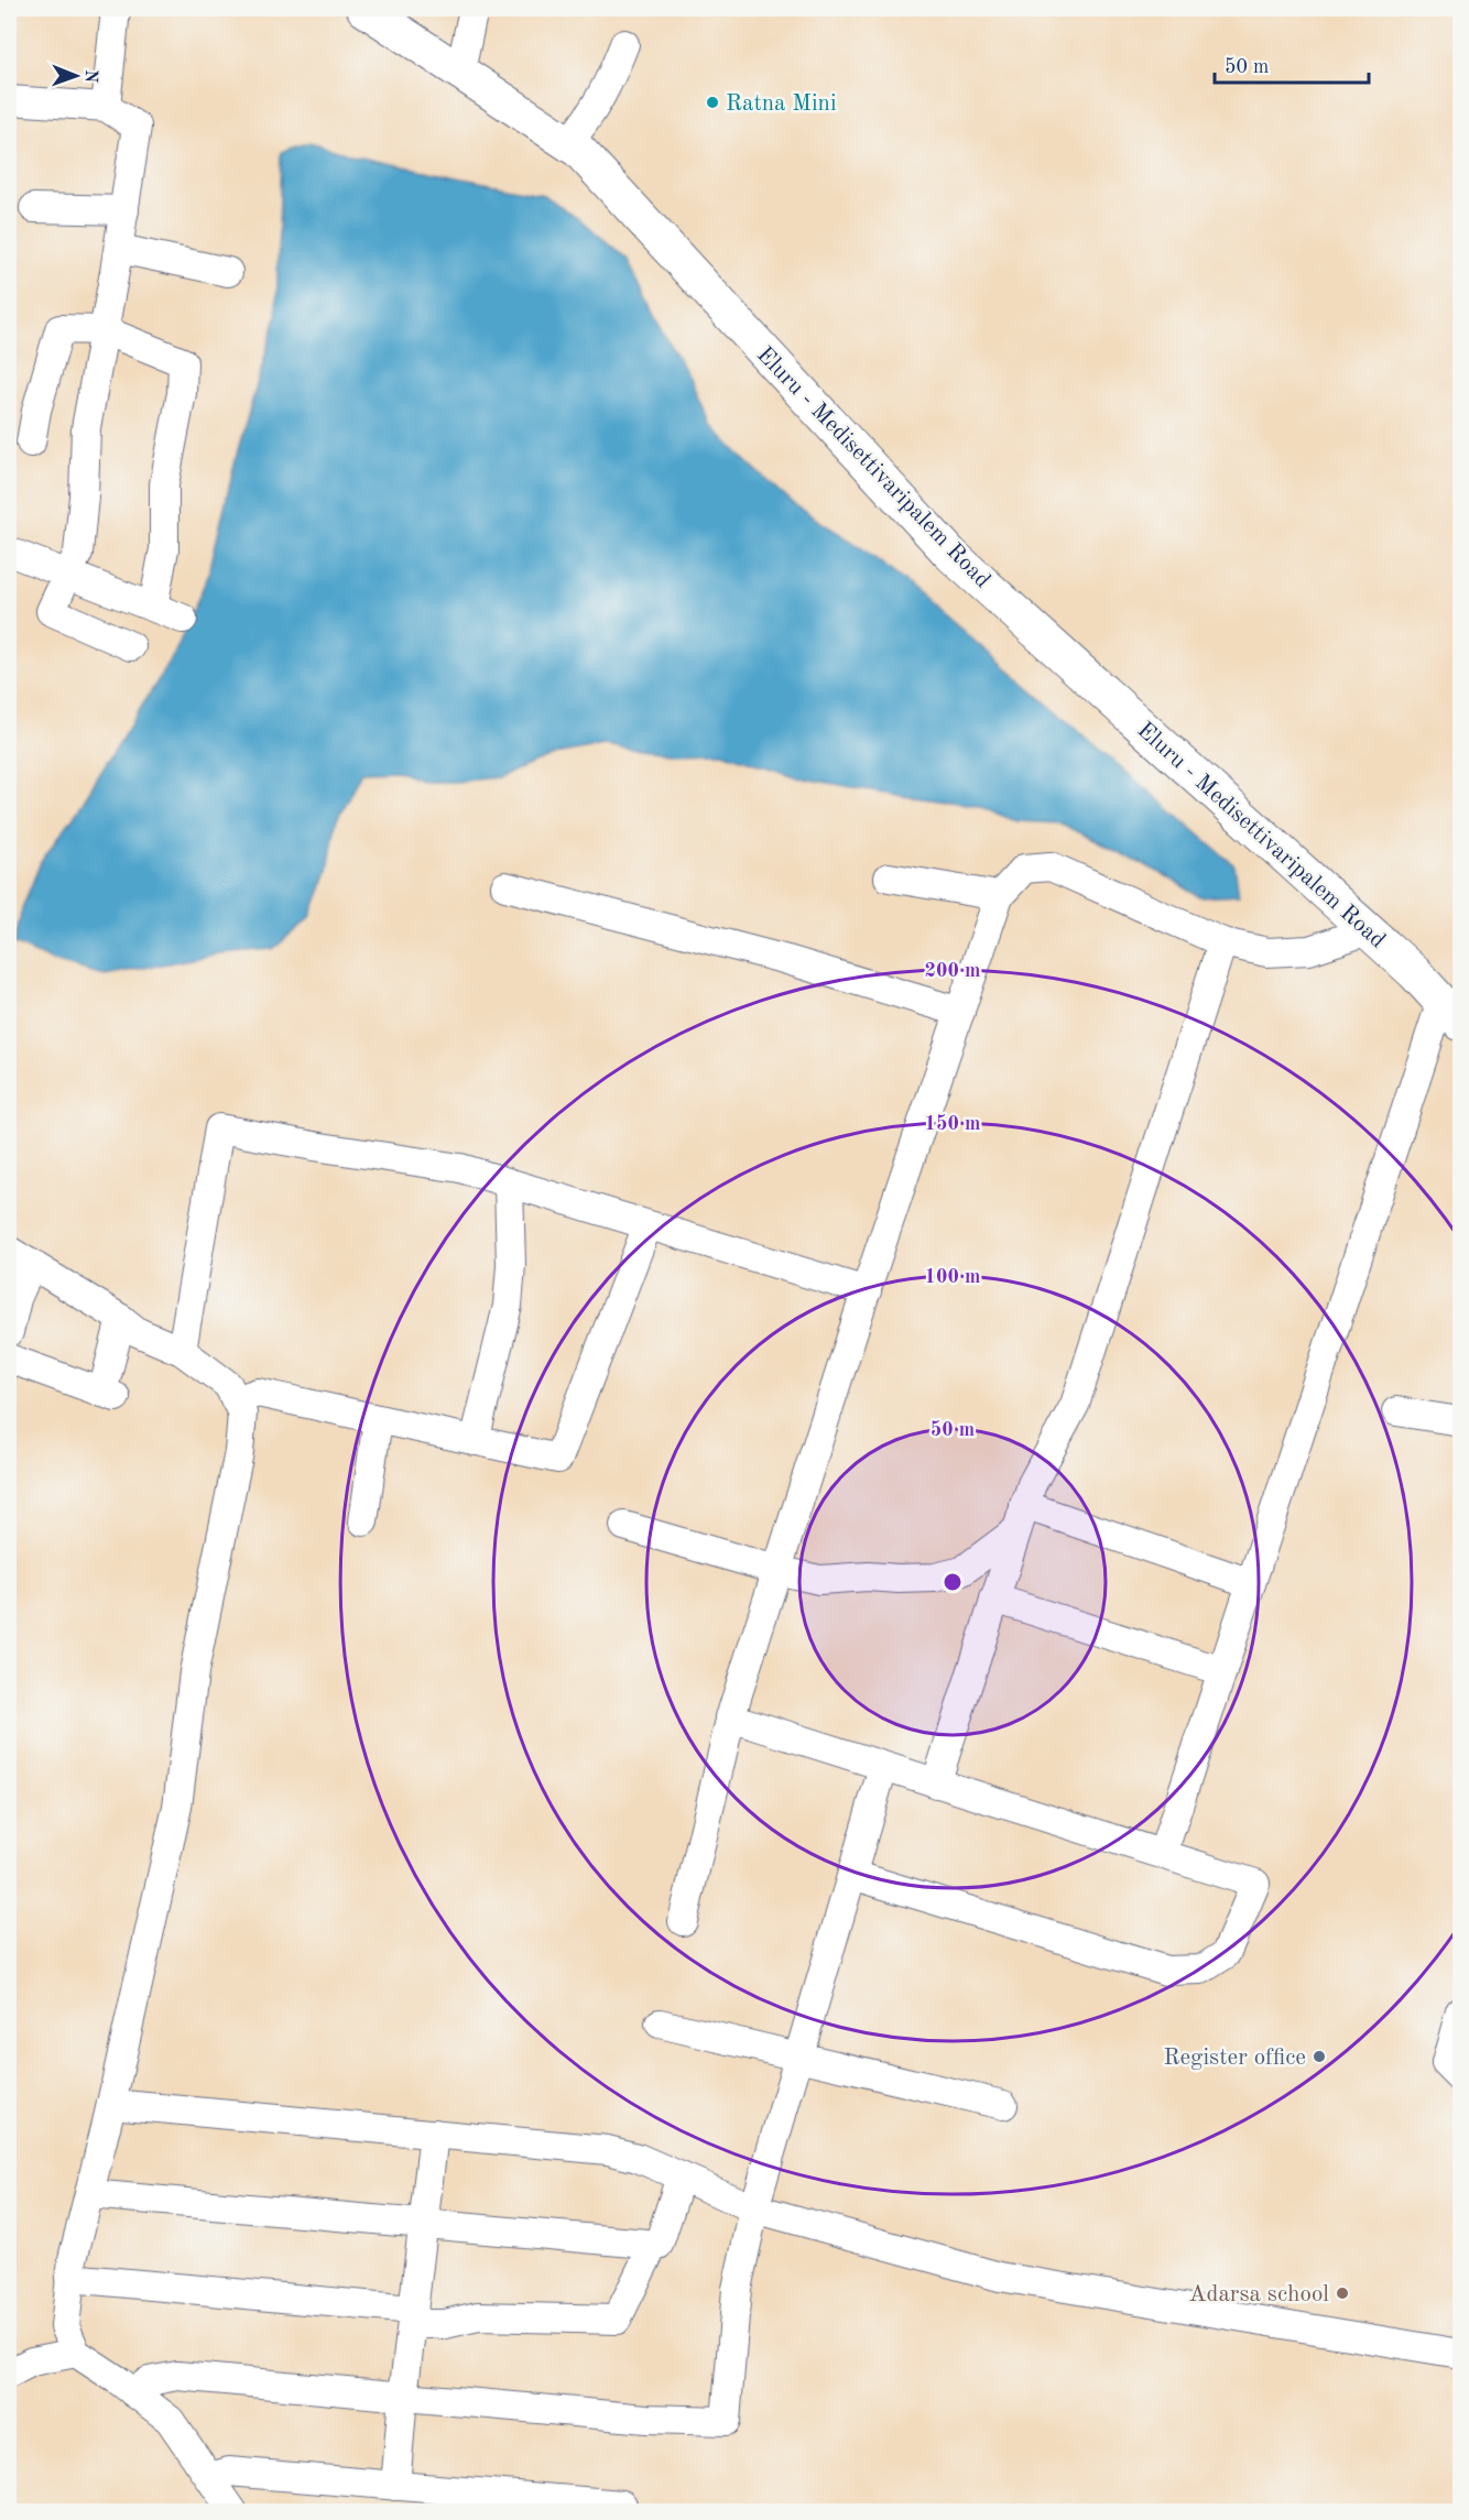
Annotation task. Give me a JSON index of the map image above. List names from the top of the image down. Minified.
{"streets":{"main road":["Eluru - Medisettivaripalem Road"]},"places":["Ratna Mini","Register office","Adarsa school"],"scale_bar":"50 m","north":"right","rings":["200 m","150 m","100 m","50 m"]}
